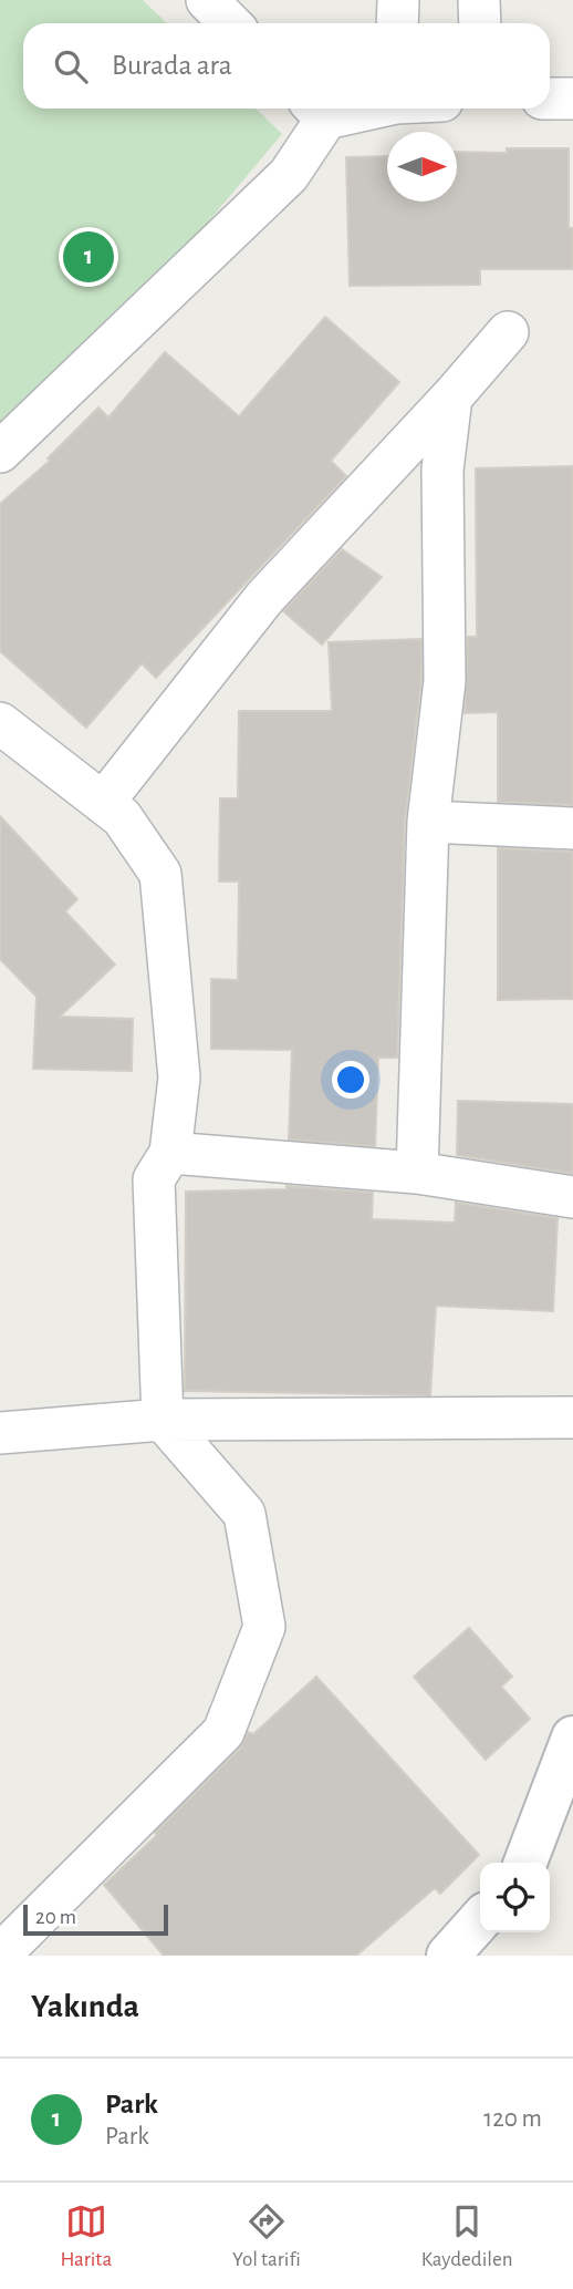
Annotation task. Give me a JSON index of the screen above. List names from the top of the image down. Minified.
{"scale_bar":"20 m","north":"right","page":{"search":"Burada ara","pins":"1","scale":"20 m","heading":"Yakında","list":[{"mark":"1","name":"Park","note":"Park","value":"120 m"}],"nav":["Harita","Yol tarifi","Kaydedilen"]}}
